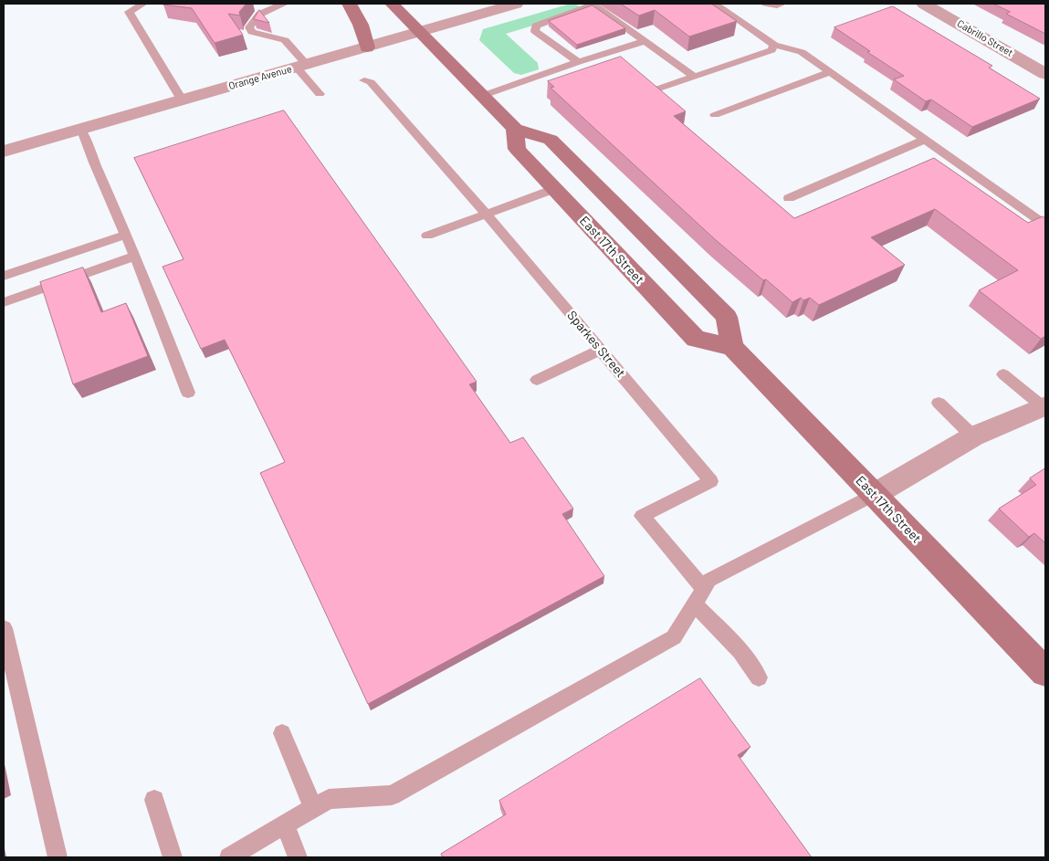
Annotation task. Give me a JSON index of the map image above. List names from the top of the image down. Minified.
{"streets":{"main road":["East 17th Street"],"street":["Cabrillo Street","Orange Avenue"],"lane":["Sparkes Street"]}}
